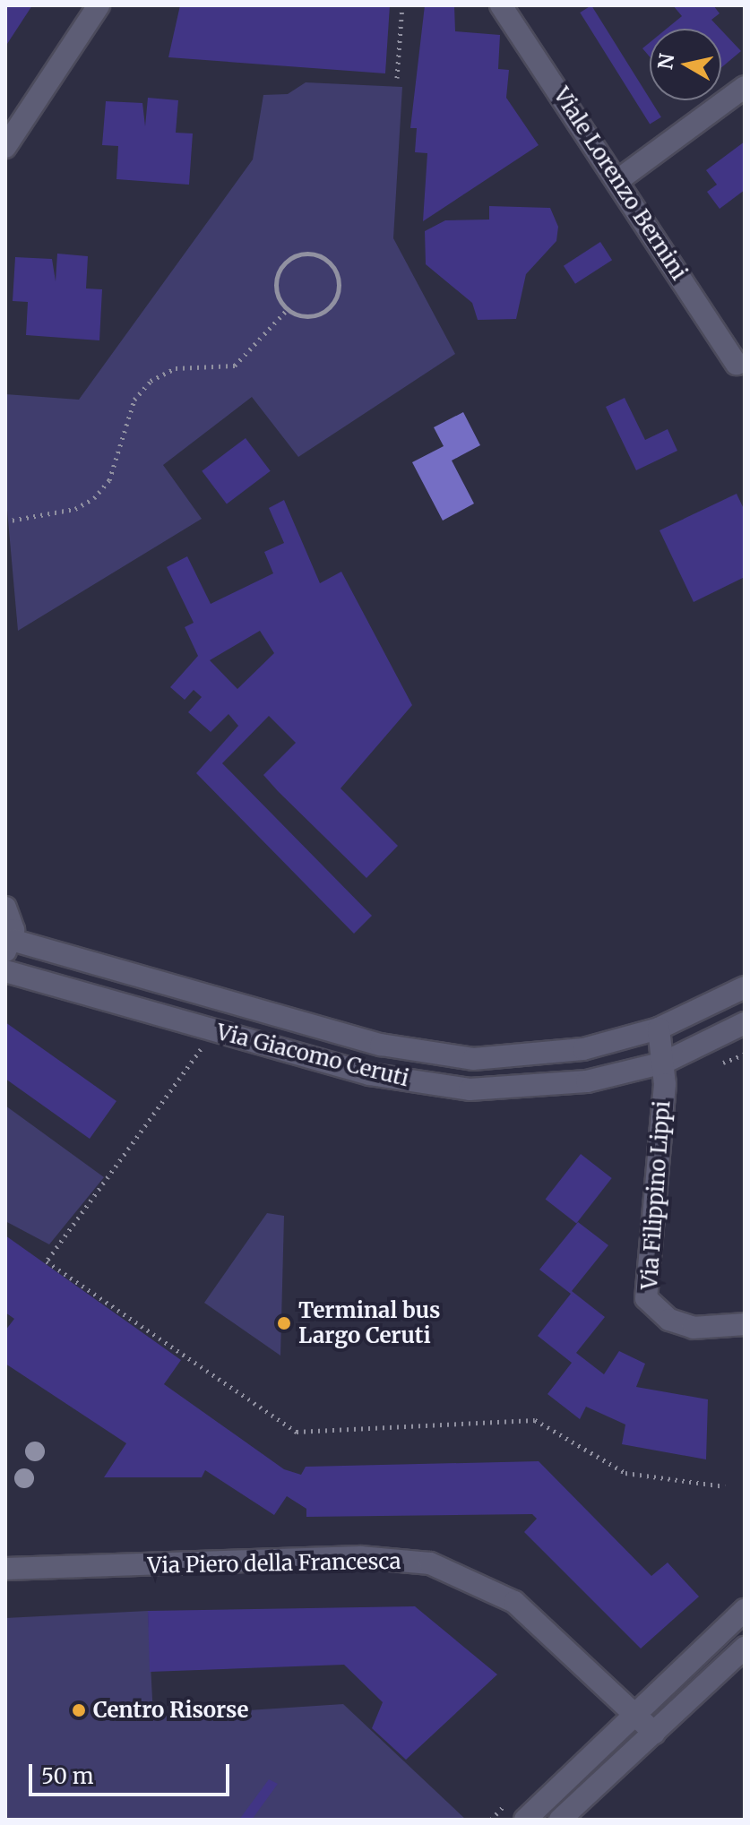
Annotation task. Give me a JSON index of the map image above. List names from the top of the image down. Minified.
{"streets":{"street":["Viale Lorenzo Bernini","Via Giacomo Ceruti","Via Filippino Lippi","Via Piero della Francesca"]},"crossings":[["Via Giacomo Ceruti","Via Filippino Lippi"]],"places":["Terminal bus Largo Ceruti","Centro Risorse"],"scale_bar":"50 m","north":"left"}
